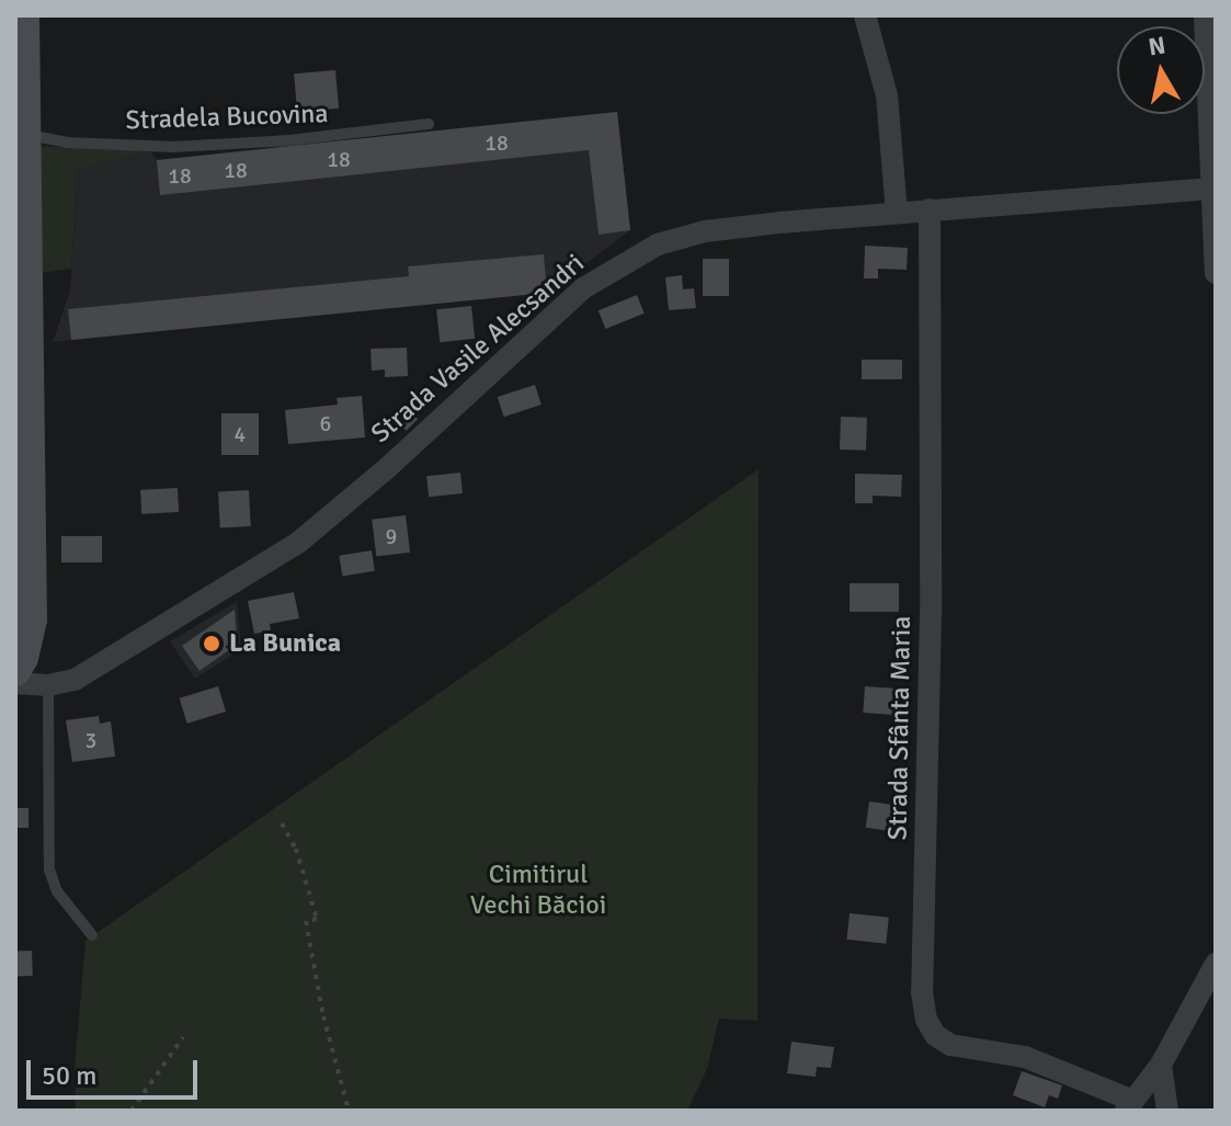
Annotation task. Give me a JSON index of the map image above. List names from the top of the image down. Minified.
{"streets":{"street":["Strada Vasile Alecsandri","Strada Sfânta Maria"],"lane":["Stradela Bucovina"]},"crossings":[["Strada Vasile Alecsandri","Strada Sfânta Maria"]],"parks":["Cimitirul Vechi Băcioi"],"places":["La Bunica"],"house_numbers":["18","18","18","18","6","4","9","3"],"scale_bar":"50 m","north":"top"}
